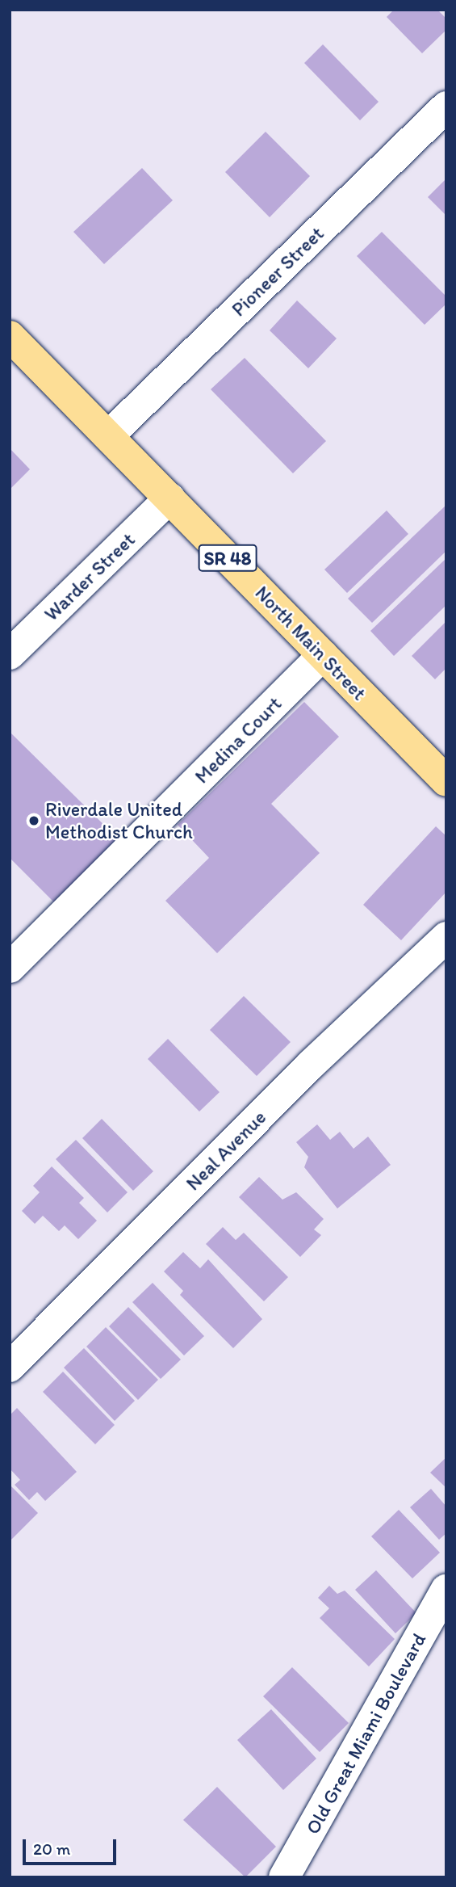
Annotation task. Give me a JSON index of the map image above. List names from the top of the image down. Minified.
{"streets":{"main road":["SR 48","North Main Street"],"street":["Pioneer Street","Warder Street","Medina Court","Neal Avenue","Old Great Miami Boulevard"]},"crossings":[["Pioneer Street","North Main Street"],["Warder Street","North Main Street"],["North Main Street","Medina Court"]],"places":["Riverdale United Methodist Church"],"scale_bar":"20 m"}
